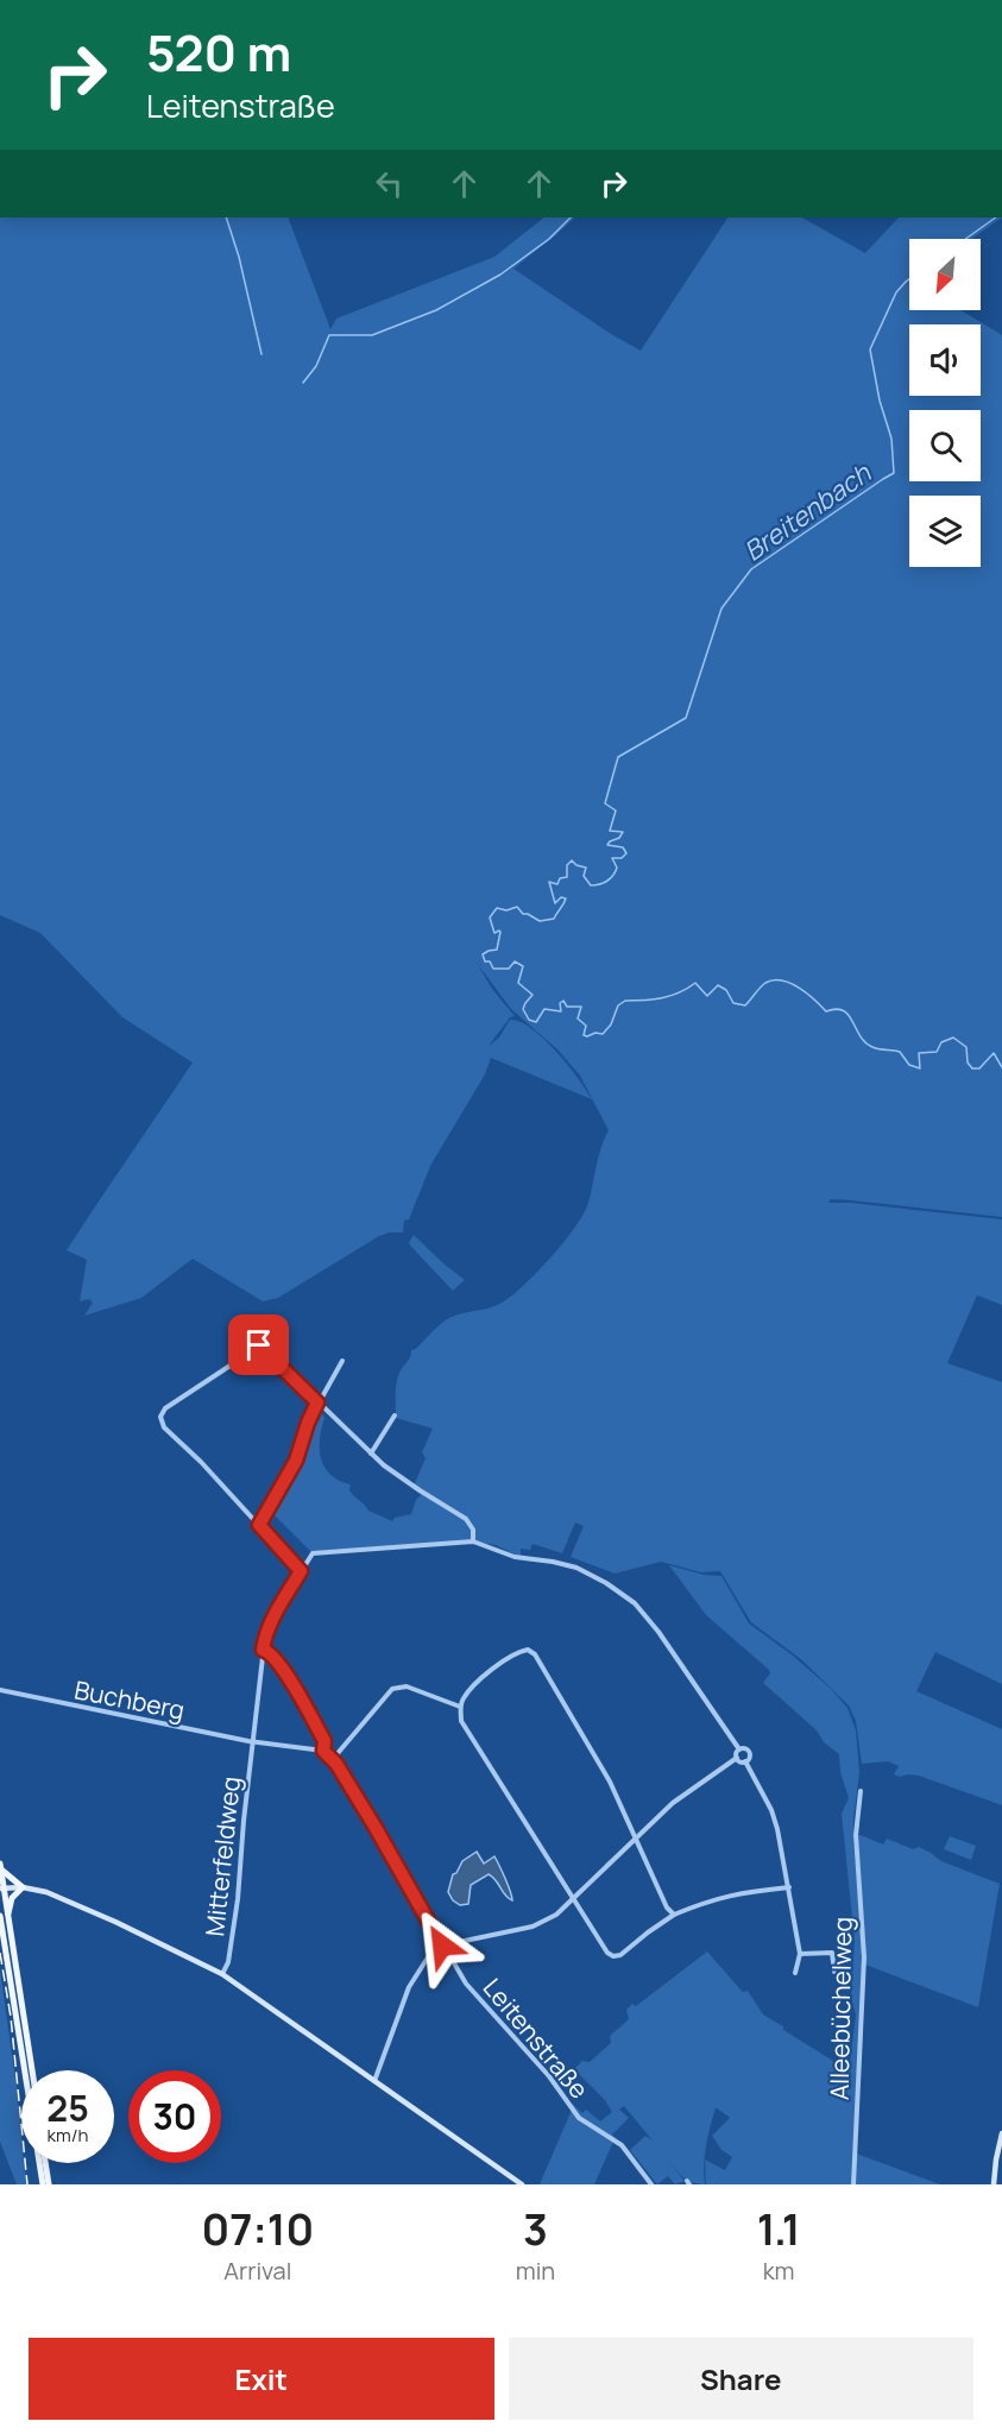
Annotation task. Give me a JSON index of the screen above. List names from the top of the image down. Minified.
{"streets":{"street":["Buchberg","Mitterfeldweg","Alleebüchelweg","Leitenstraße"]},"crossings":[["Buchberg","Mitterfeldweg"]],"water":["Breitenbach"],"north":"bottom left","page":{"turn":["520 m","Leitenstraße"],"speed":"25 km/h","limit":"30","eta":["07:10","Arrival","3","min","1.1","km"],"buttons":["Exit","Share"]}}
